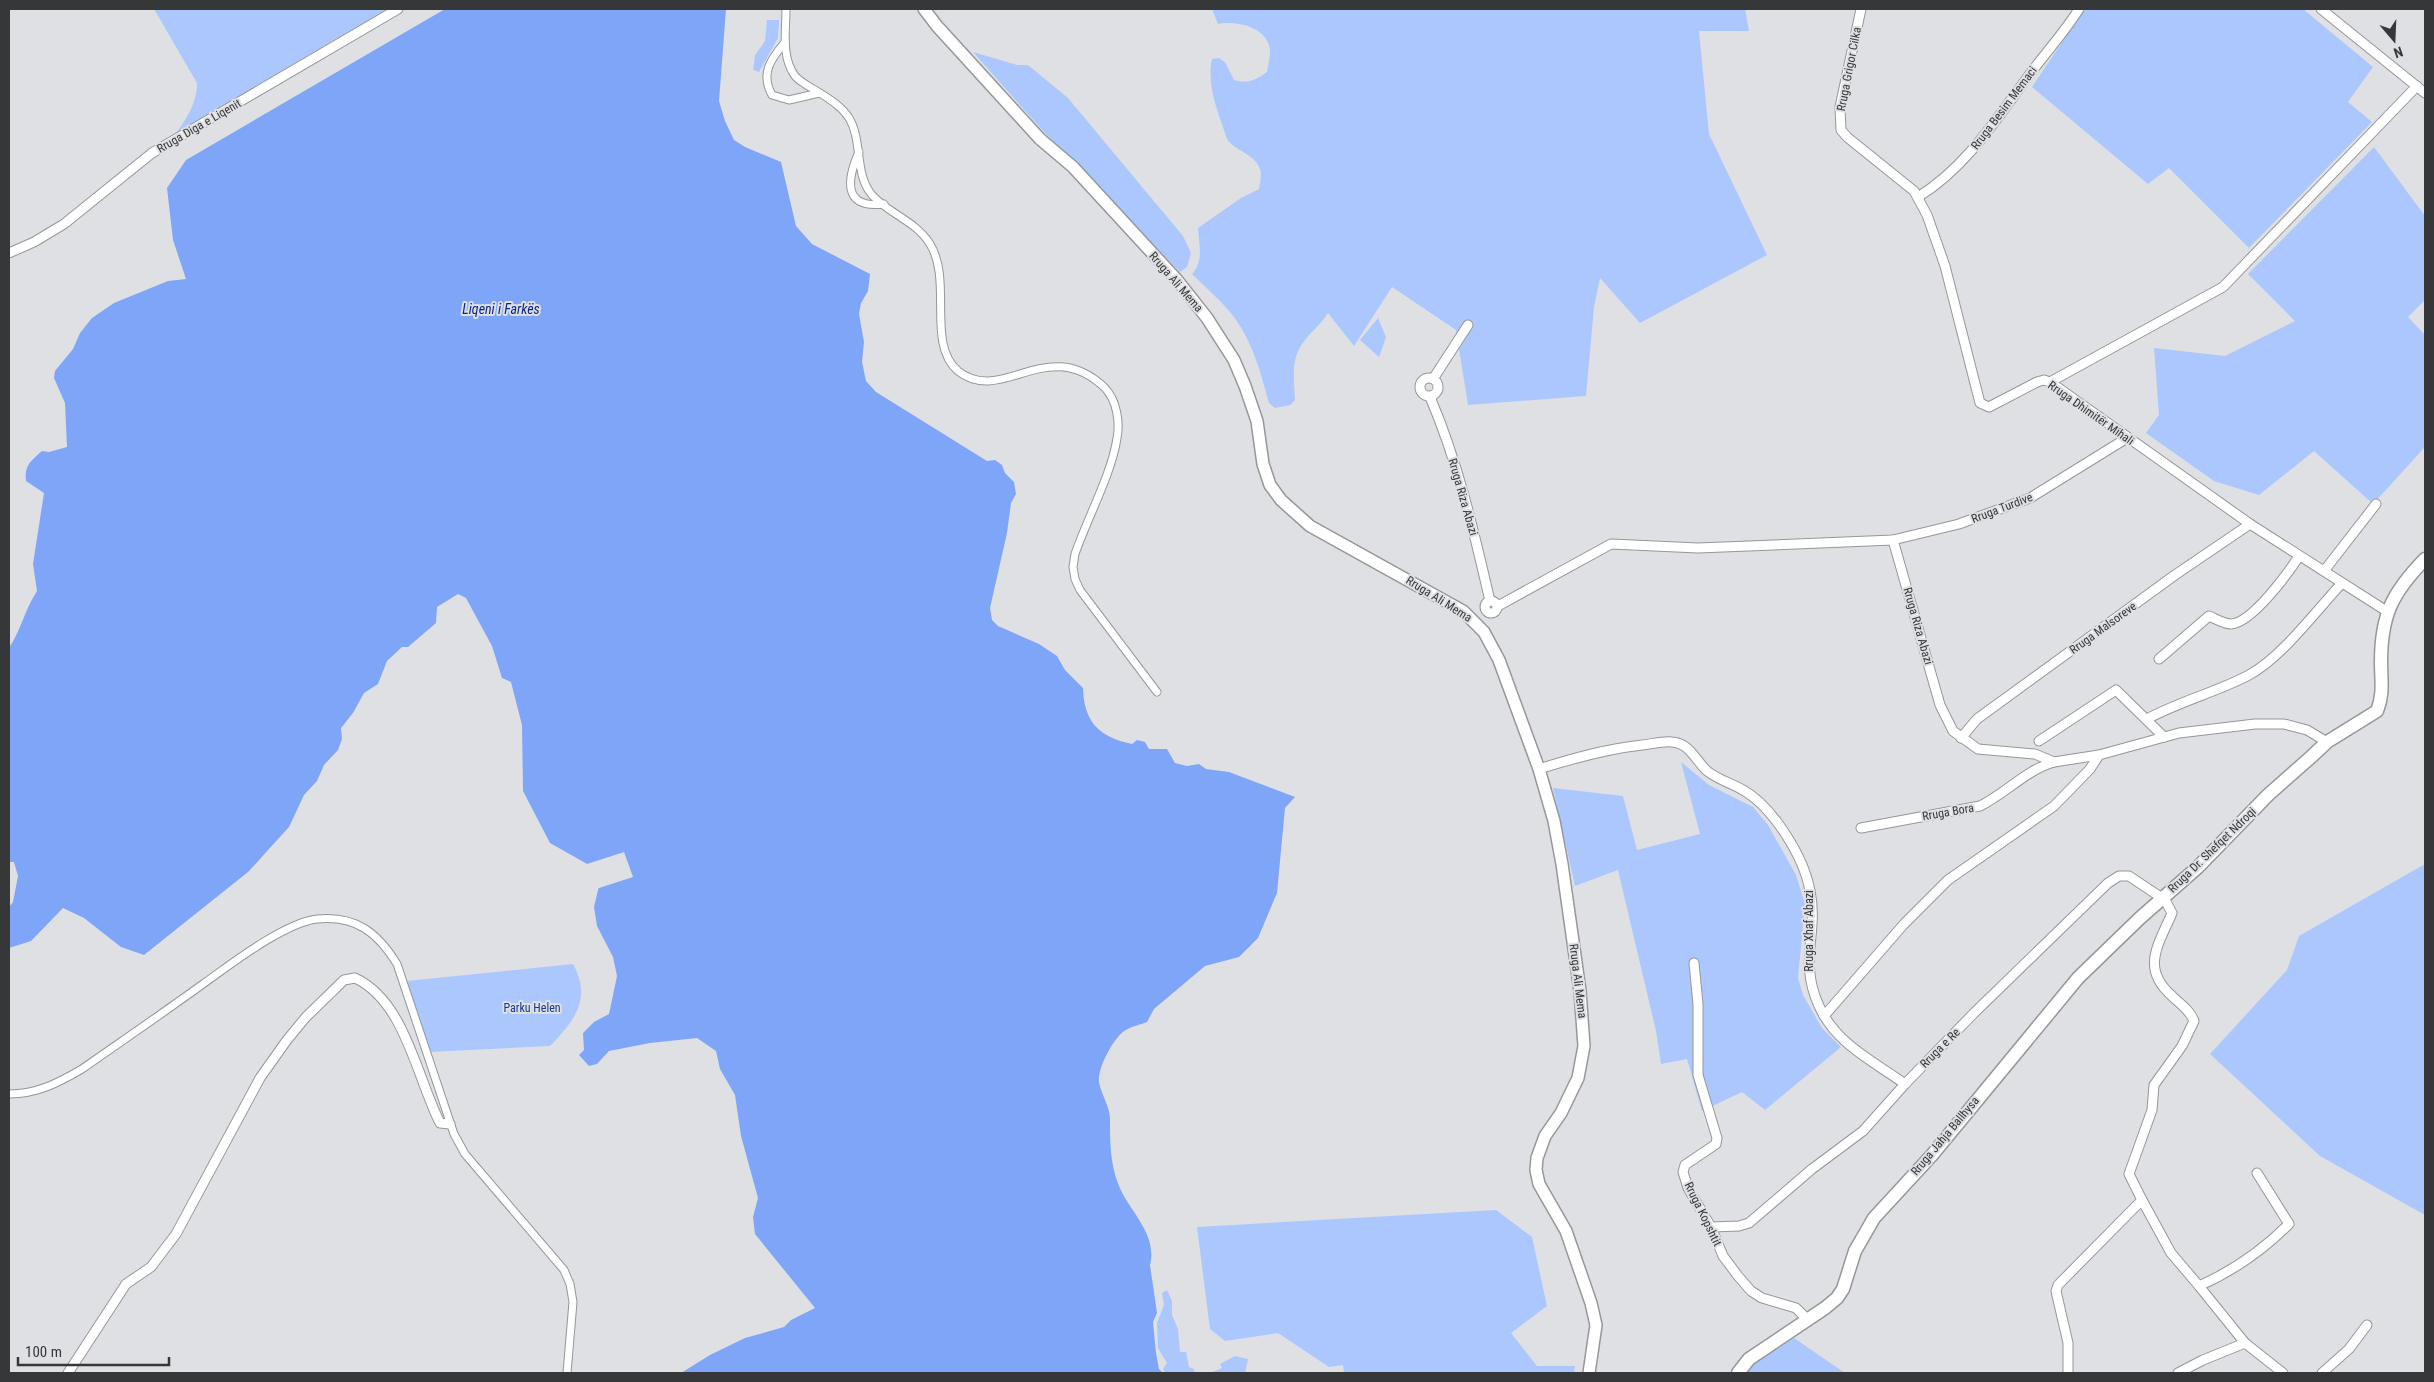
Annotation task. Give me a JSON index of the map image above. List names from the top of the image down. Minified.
{"streets":{"main road":["Rruga Dr. Shefqet Ndroqi","Rruga Jahja Ballhysa"],"street":["Rruga Grigor Cilka","Rruga Besim Memaci","Rruga Diga e Liqenit","Rruga Ali Mema","Rruga Dhimitër Mihali","Rruga Riza Abazi","Rruga Turdive","Rruga Malsoreve","Rruga Bora","Rruga Xhaf Abazi","Rruga e Re","Rruga Kopshtit"]},"crossings":[["Rruga Grigor Cilka","Rruga Dhimitër Mihali"],["Rruga Besim Memaci","Rruga Dhimitër Mihali"],["Rruga Ali Mema","Rruga Xhaf Abazi"],["Rruga Dhimitër Mihali","Rruga Turdive"],["Rruga Dhimitër Mihali","Rruga Malsoreve"],["Rruga Dhimitër Mihali","Rruga Dr. Shefqet Ndroqi"],["Rruga Riza Abazi","Rruga Turdive"],["Rruga Riza Abazi","Rruga Malsoreve"],["Rruga Riza Abazi","Rruga Bora"],["Rruga Riza Abazi","Rruga Dr. Shefqet Ndroqi"],["Rruga Dr. Shefqet Ndroqi","Rruga e Re"],["Rruga Dr. Shefqet Ndroqi","Rruga Jahja Ballhysa"],["Rruga Xhaf Abazi","Rruga e Re"],["Rruga e Re","Rruga Jahja Ballhysa"],["Rruga e Re","Rruga Kopshtit"],["Rruga Jahja Ballhysa","Rruga Kopshtit"]],"water":["Liqeni i Farkës"],"parks":["Parku Helen"],"scale_bar":"100 m","north":"bottom"}
